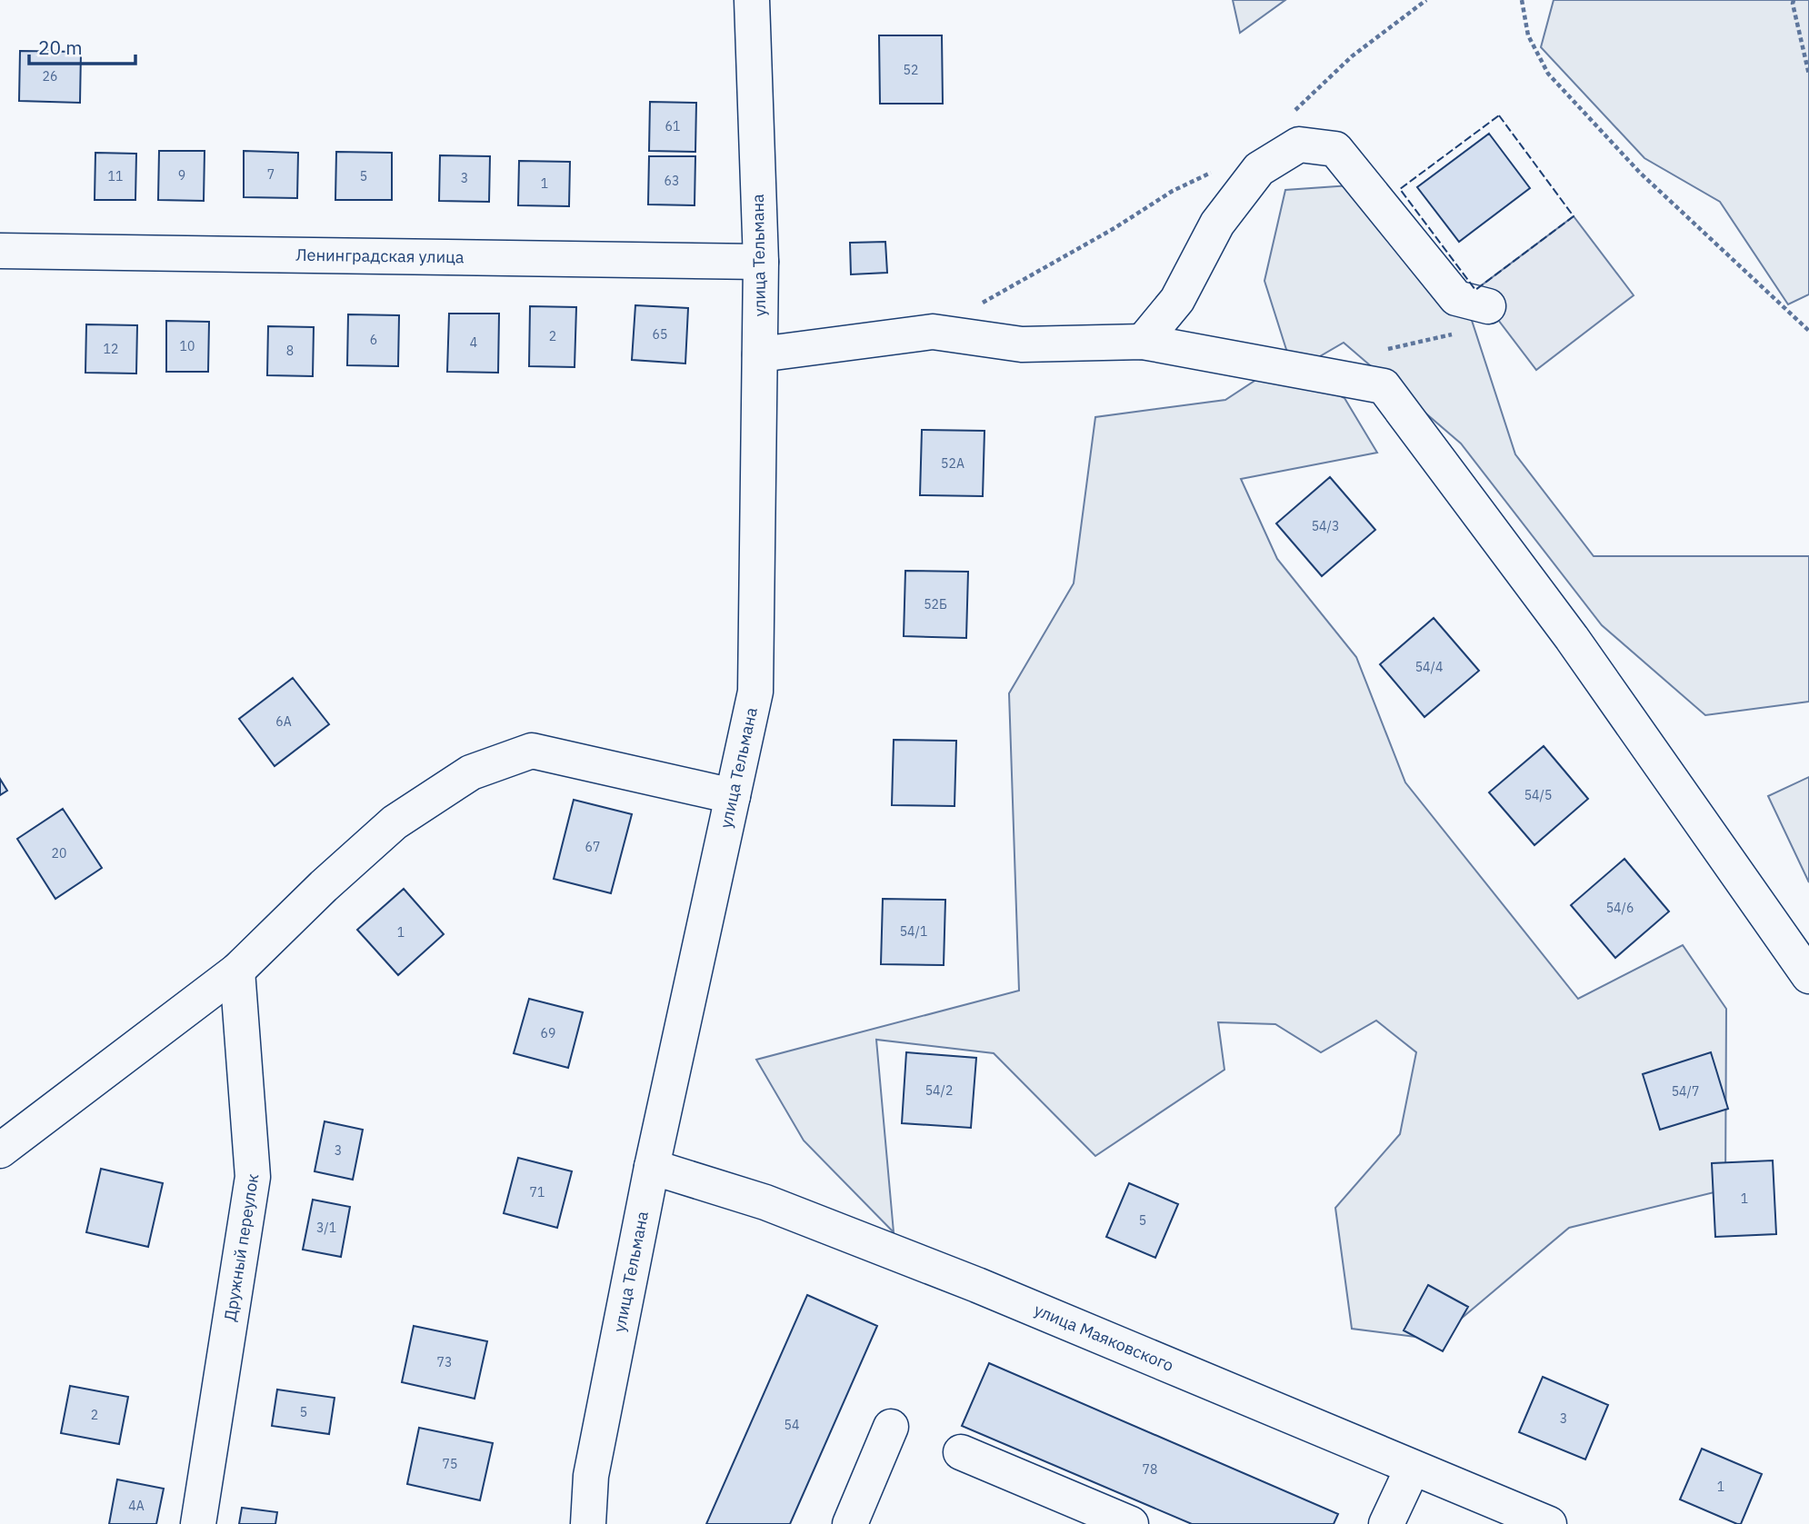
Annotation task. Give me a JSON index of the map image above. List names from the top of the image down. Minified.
{"streets":{"street":["улица Тельмана","Ленинградская улица","Дружный переулок","улица Маяковского"]},"crossings":[["улица Тельмана","Ленинградская улица"],["улица Тельмана","улица Маяковского"]],"house_numbers":["52","26","61","7","9","11","5","3","63","1","65","2","6","4","10","12","8","52А","54/3","52Б","54/4","6А","54/5","67","20","54/6","54/1","1","69","54/2","54/7","3","71","1","5","3/1","73","5","2","3","54","75","78","1","4А"],"scale_bar":"20 m"}
